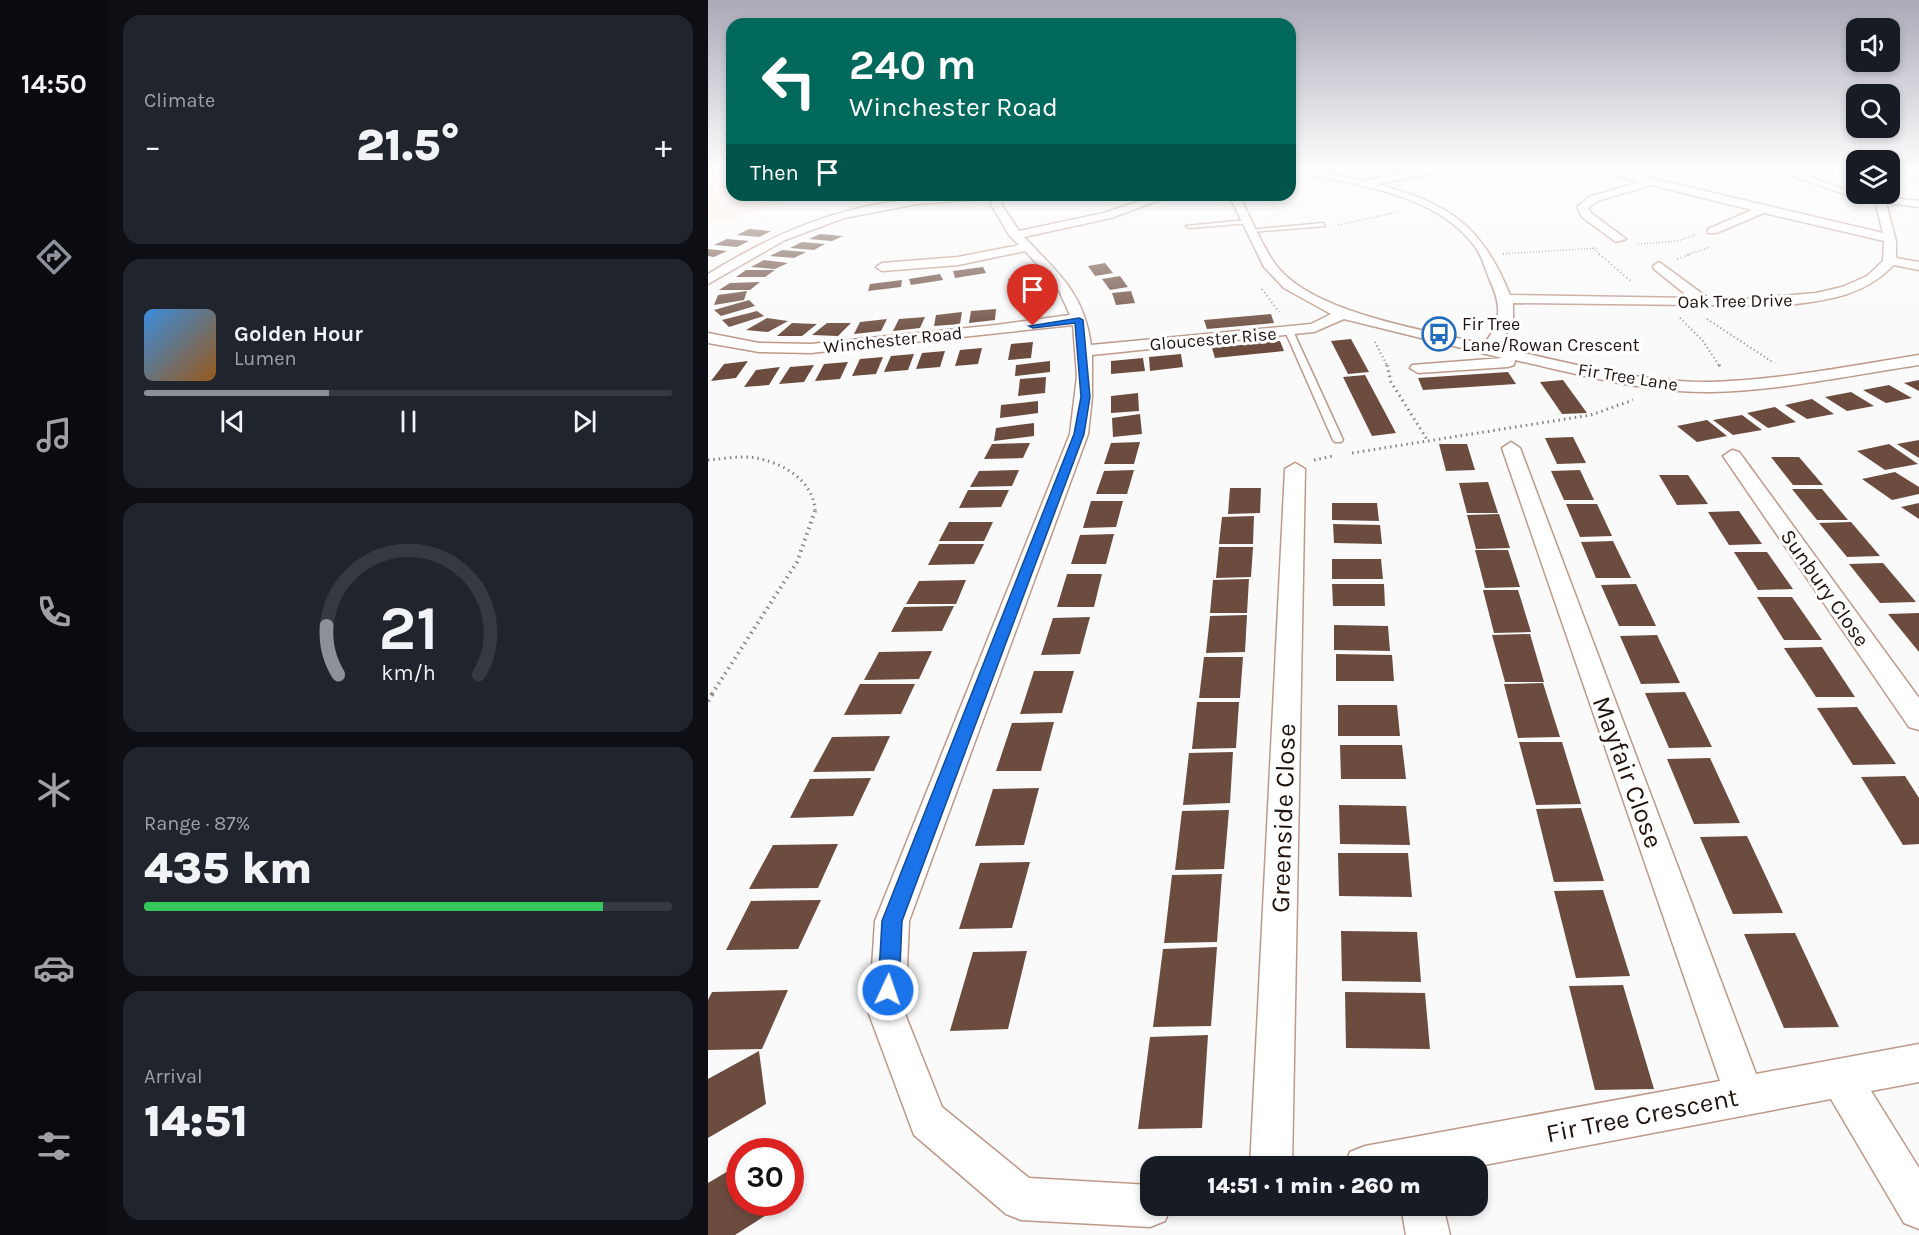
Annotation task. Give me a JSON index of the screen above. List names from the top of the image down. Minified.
{"streets":{"street":["Oak Tree Drive","Gloucester Rise","Winchester Road","Fir Tree Lane","Sunbury Close","Mayfair Close","Greenside Close","Fir Tree Crescent"]},"crossings":[["Gloucester Rise","Fir Tree Lane"],["Mayfair Close","Fir Tree Crescent"]],"places":{"bus stop":["Fir Tree Lane/Rowan Crescent"]},"page":{"tabs":"14:50","tile":["Climate",["Range · 87%","435 km"],["Arrival","14:51"]],"turn":["240 m","Winchester Road"],"heat":["−","21.5°","+"],"then":"Then","song":["Golden Hour","Lumen"],"limit":"30","trip":"14:51 · 1 min · 260 m","gauge":["21","km/h"]}}
